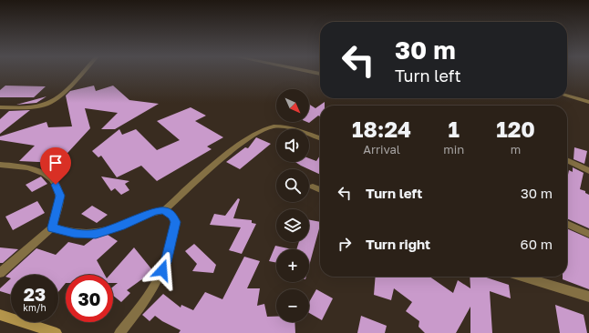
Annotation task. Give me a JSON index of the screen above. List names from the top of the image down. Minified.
{"north":"bottom right","page":{"turn":["30 m","Turn left"],"map_buttons":["+","−"],"eta":["18:24","Arrival","1","min","120","m"],"list":[{"name":"Turn left","value":"30 m"},{"name":"Turn right","value":"60 m"}],"speed":"23 km/h","limit":"30"}}
